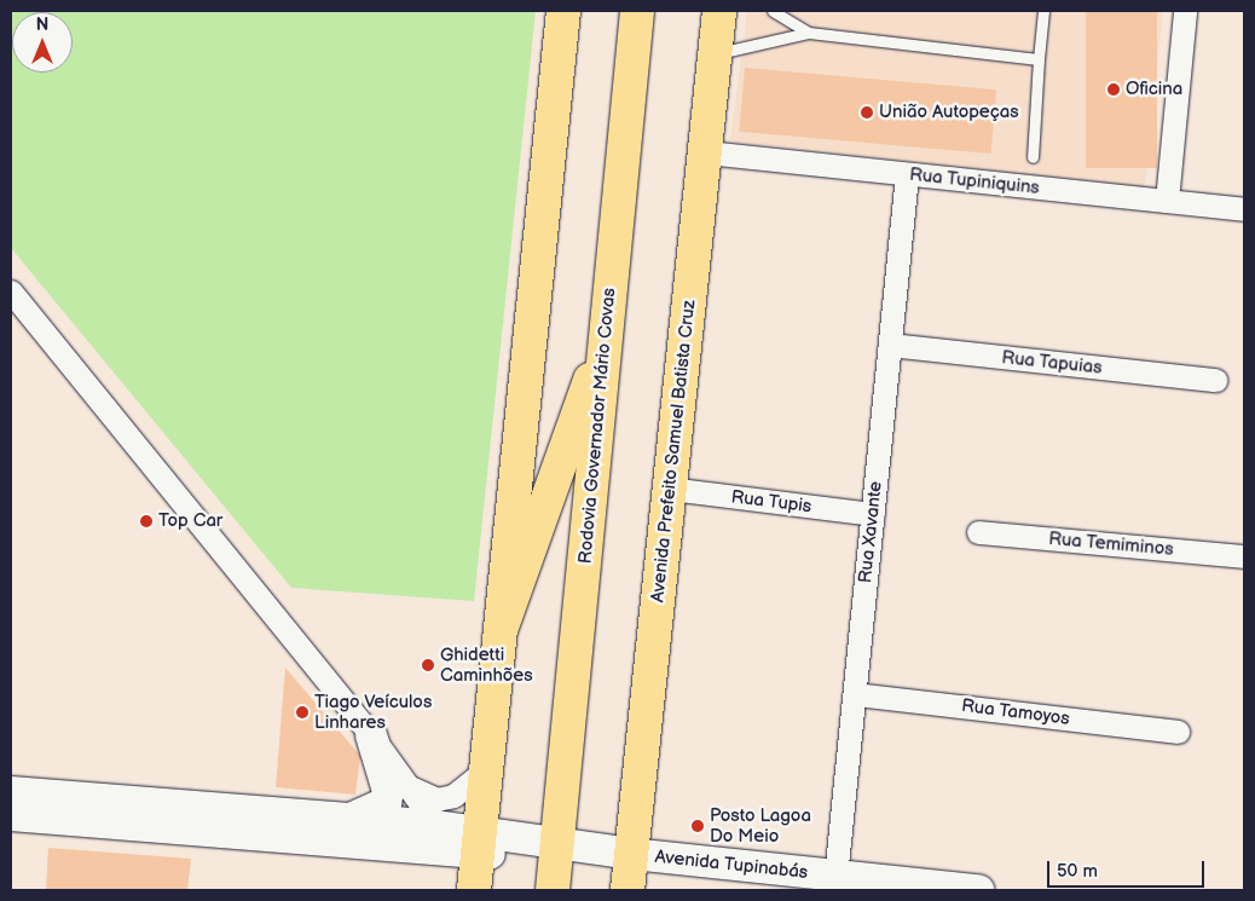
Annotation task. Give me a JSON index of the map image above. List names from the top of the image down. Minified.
{"streets":{"main road":["Rodovia Governador Mário Covas","Avenida Prefeito Samuel Batista Cruz","Avenida Tupinabás"],"street":["Rua Tupiniquins","Rua Tapuias","Rua Tupis","Rua Xavante","Rua Temiminos","Rua Tamoyos"]},"crossings":[["Rua Tupiniquins","Avenida Prefeito Samuel Batista Cruz"],["Rua Tupiniquins","Rua Xavante"],["Rua Tapuias","Rua Xavante"],["Rodovia Governador Mário Covas","Avenida Tupinabás"],["Avenida Prefeito Samuel Batista Cruz","Rua Tupis"],["Avenida Prefeito Samuel Batista Cruz","Avenida Tupinabás"],["Rua Tupis","Rua Xavante"],["Rua Xavante","Rua Tamoyos"],["Rua Xavante","Avenida Tupinabás"]],"places":["Oficina","União Autopeças","Top Car","Ghidetti Caminhões","Tiago Veículos Linhares","Posto Lagoa Do Meio"],"scale_bar":"50 m","north":"top"}
